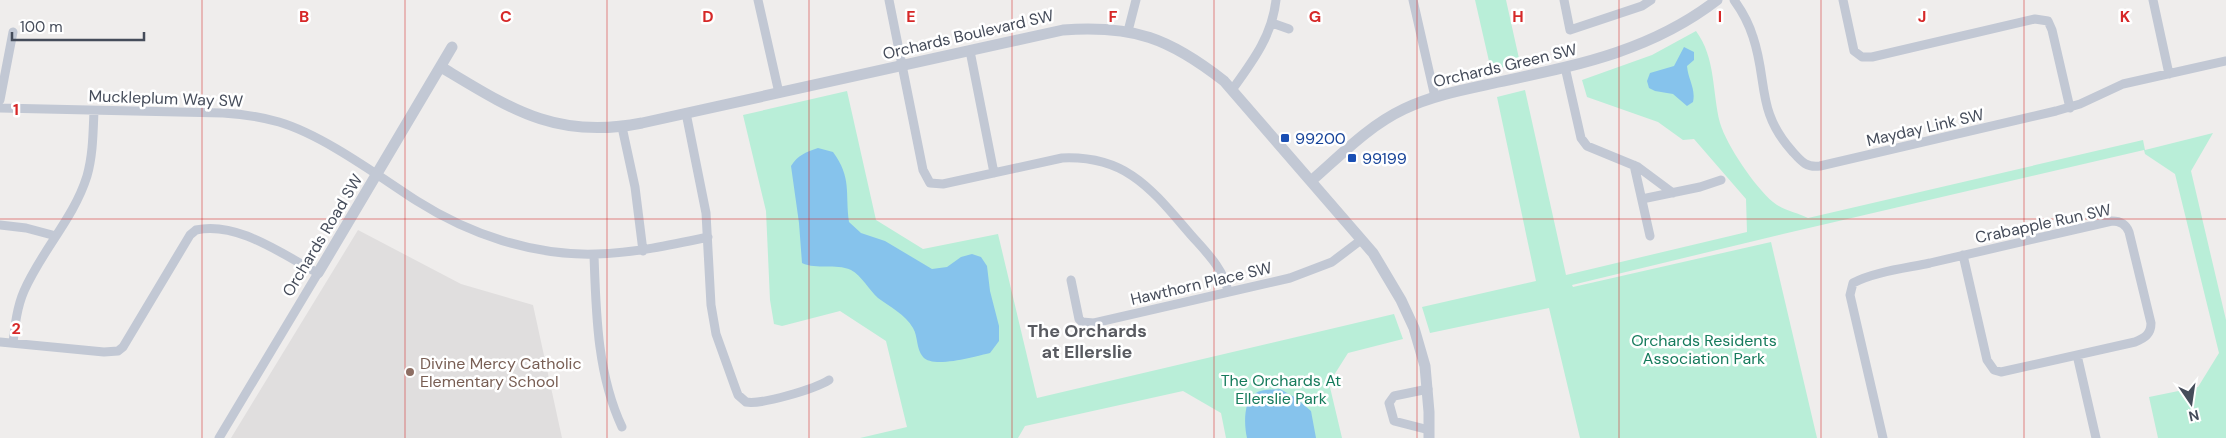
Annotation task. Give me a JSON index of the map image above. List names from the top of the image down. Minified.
{"streets":{"street":["Orchards Boulevard SW","Orchards Green SW","Muckleplum Way SW","Mayday Link SW","Crabapple Run SW","Orchards Road SW","Hawthorn Place SW"]},"crossings":[["Orchards Boulevard SW","Orchards Green SW"],["Orchards Boulevard SW","Orchards Road SW"],["Orchards Boulevard SW","Hawthorn Place SW"],["Muckleplum Way SW","Orchards Road SW"]],"districts":["The Orchards at Ellerslie"],"parks":["Orchards Residents Association Park","The Orchards At Ellerslie Park"],"places":{"transit":["99200","99199"],"other":["Divine Mercy Catholic Elementary School"]},"scale_bar":"100 m","north":"bottom","grid":{"columns":["B","C","D","E","F","G","H","I","J","K"],"rows":["1","2"]}}
